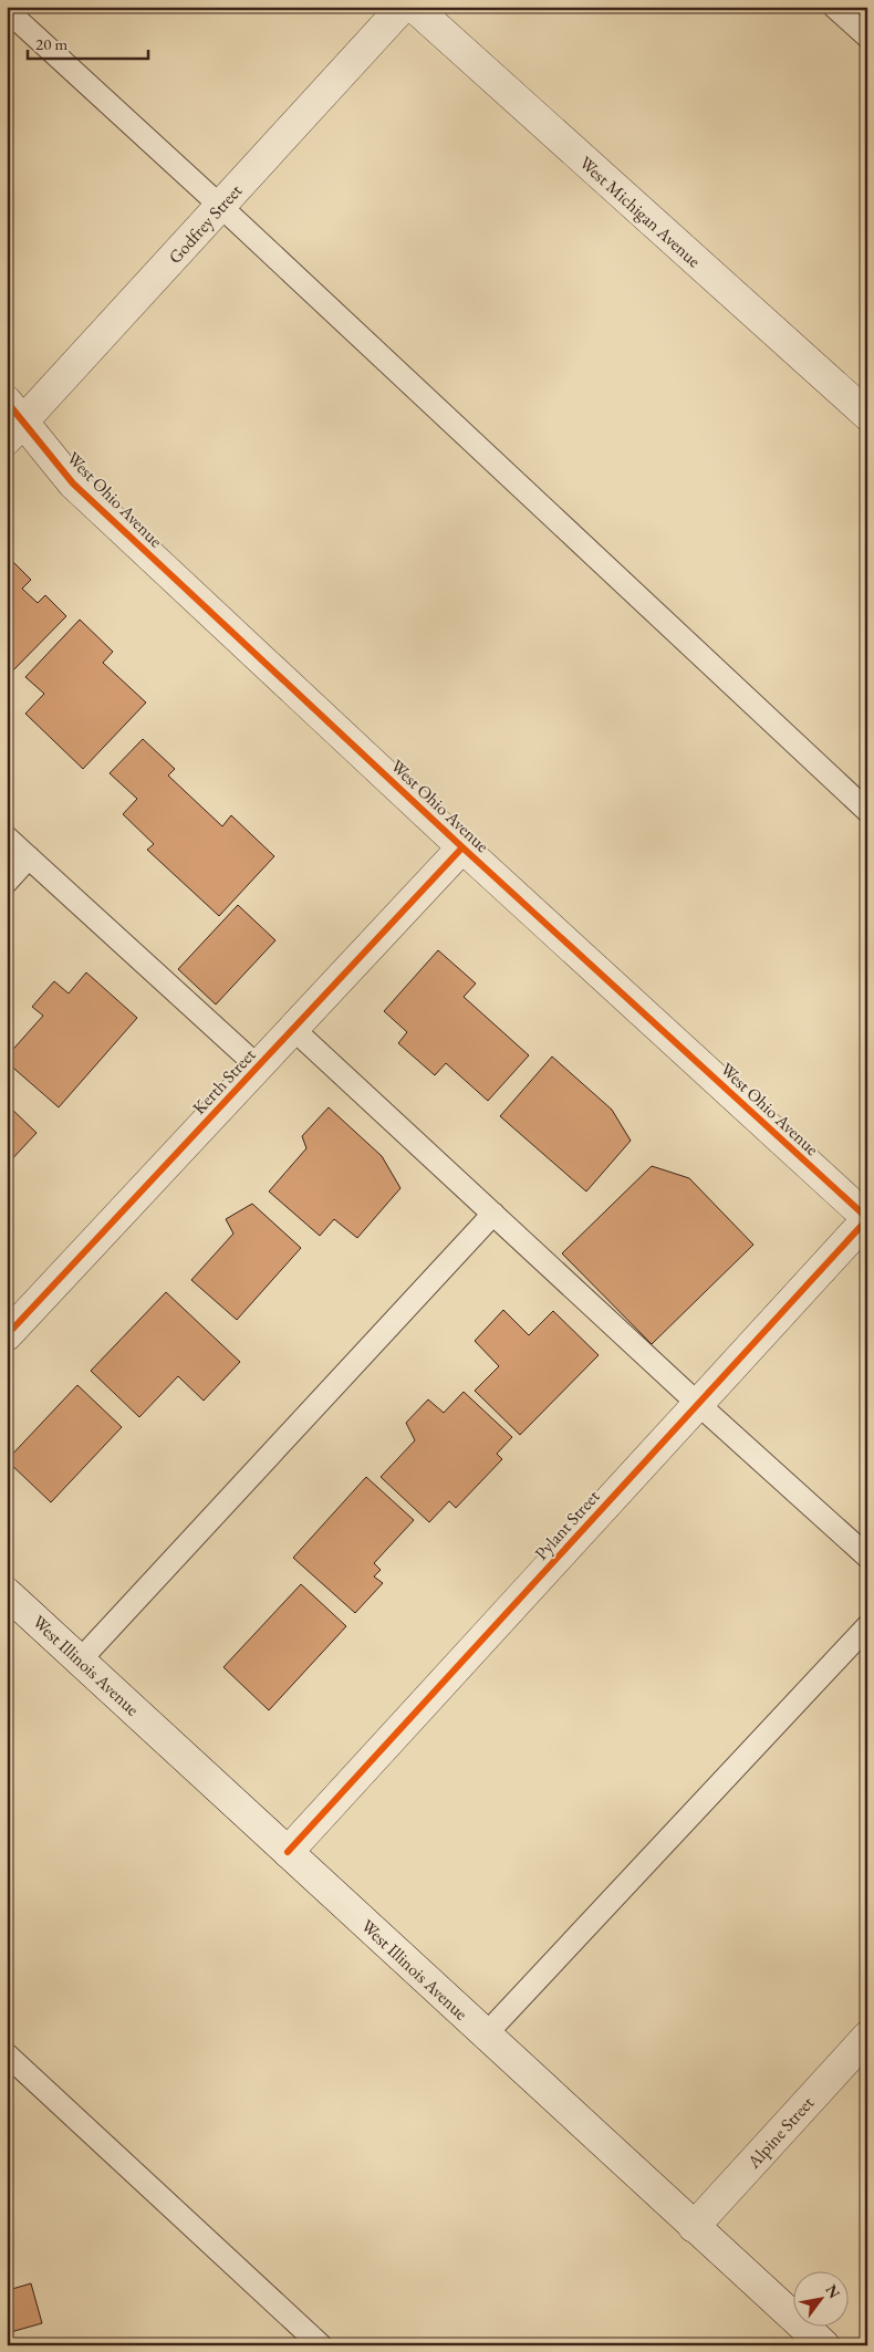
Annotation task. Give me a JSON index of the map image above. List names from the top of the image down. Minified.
{"streets":{"street":["West Michigan Avenue","Godfrey Street","West Ohio Avenue","Kerth Street","Pylant Street","West Illinois Avenue","Alpine Street"]},"crossings":[["Godfrey Street","West Ohio Avenue"],["West Ohio Avenue","Kerth Street"],["West Ohio Avenue","Pylant Street"],["Pylant Street","West Illinois Avenue"],["West Illinois Avenue","Alpine Street"]],"scale_bar":"20 m","north":"top right"}
